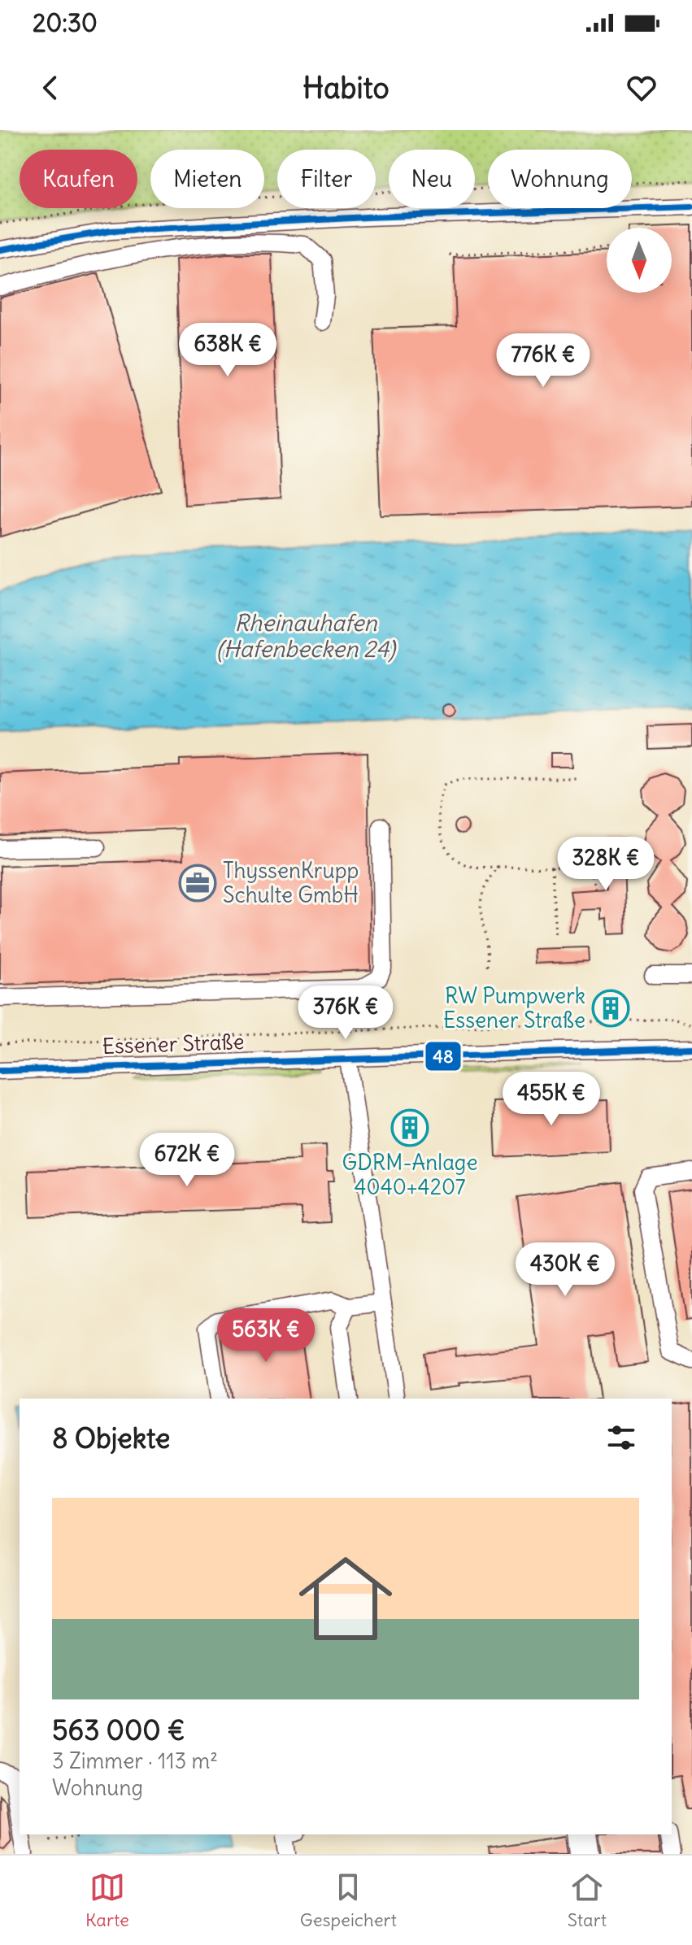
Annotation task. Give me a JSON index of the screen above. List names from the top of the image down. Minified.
{"streets":{"street":["Essener Straße"]},"water":["Rheinauhafen (Hafenbecken 24)"],"places":{"office":["ThyssenKrupp Schulte GmbH"],"building":["RW Pumpwerk Essener Straße","GDRM-Anlage 4040+4207"]},"lines":["transit line 48"],"north":"bottom","page":{"status":"20:30","header":"Habito","chip":["Kaufen","Mieten","Filter","Neu","Wohnung"],"price":["638K €","776K €","328K €","376K €","455K €","672K €","430K €","563K €"],"heading":"8 Objekte","list":[{"name":"563 000 €","note":"3 Zimmer · 113 m² · Wohnung"}],"tabs":["Karte","Gespeichert","Start"]}}
